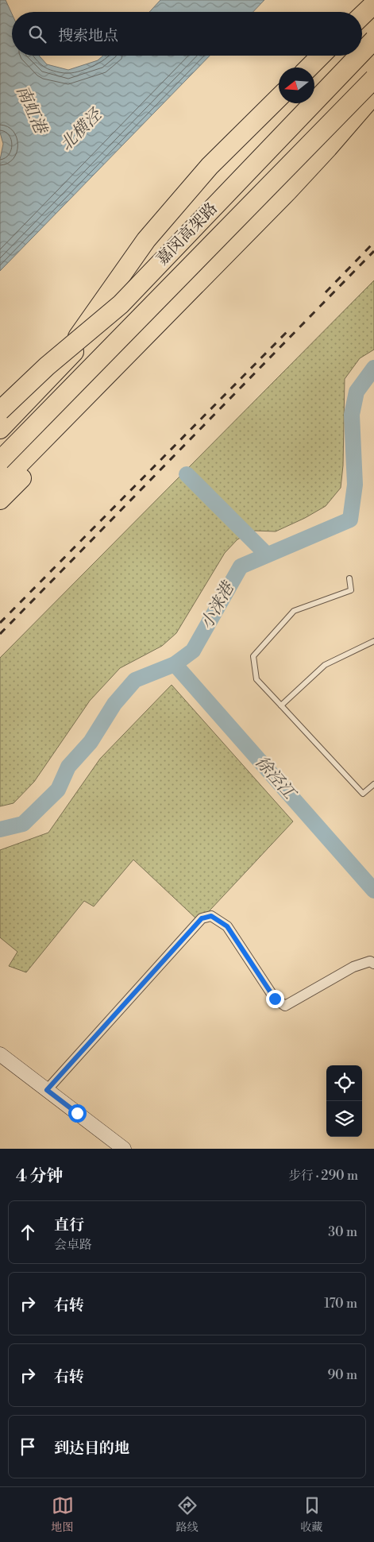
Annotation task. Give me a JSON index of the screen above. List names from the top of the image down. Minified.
{"streets":{"highway":["嘉闵高架路"]},"water":["南虹港","北横泾","小涞港","徐泾江"],"north":"left","page":{"search":"搜索地点","heading":["4 分钟","步行 · 290 m"],"list":[["直行","会卓路","30 m"],["右转","170 m"],["右转","90 m"],"到达目的地"],"nav":["地图","路线","收藏"]}}
